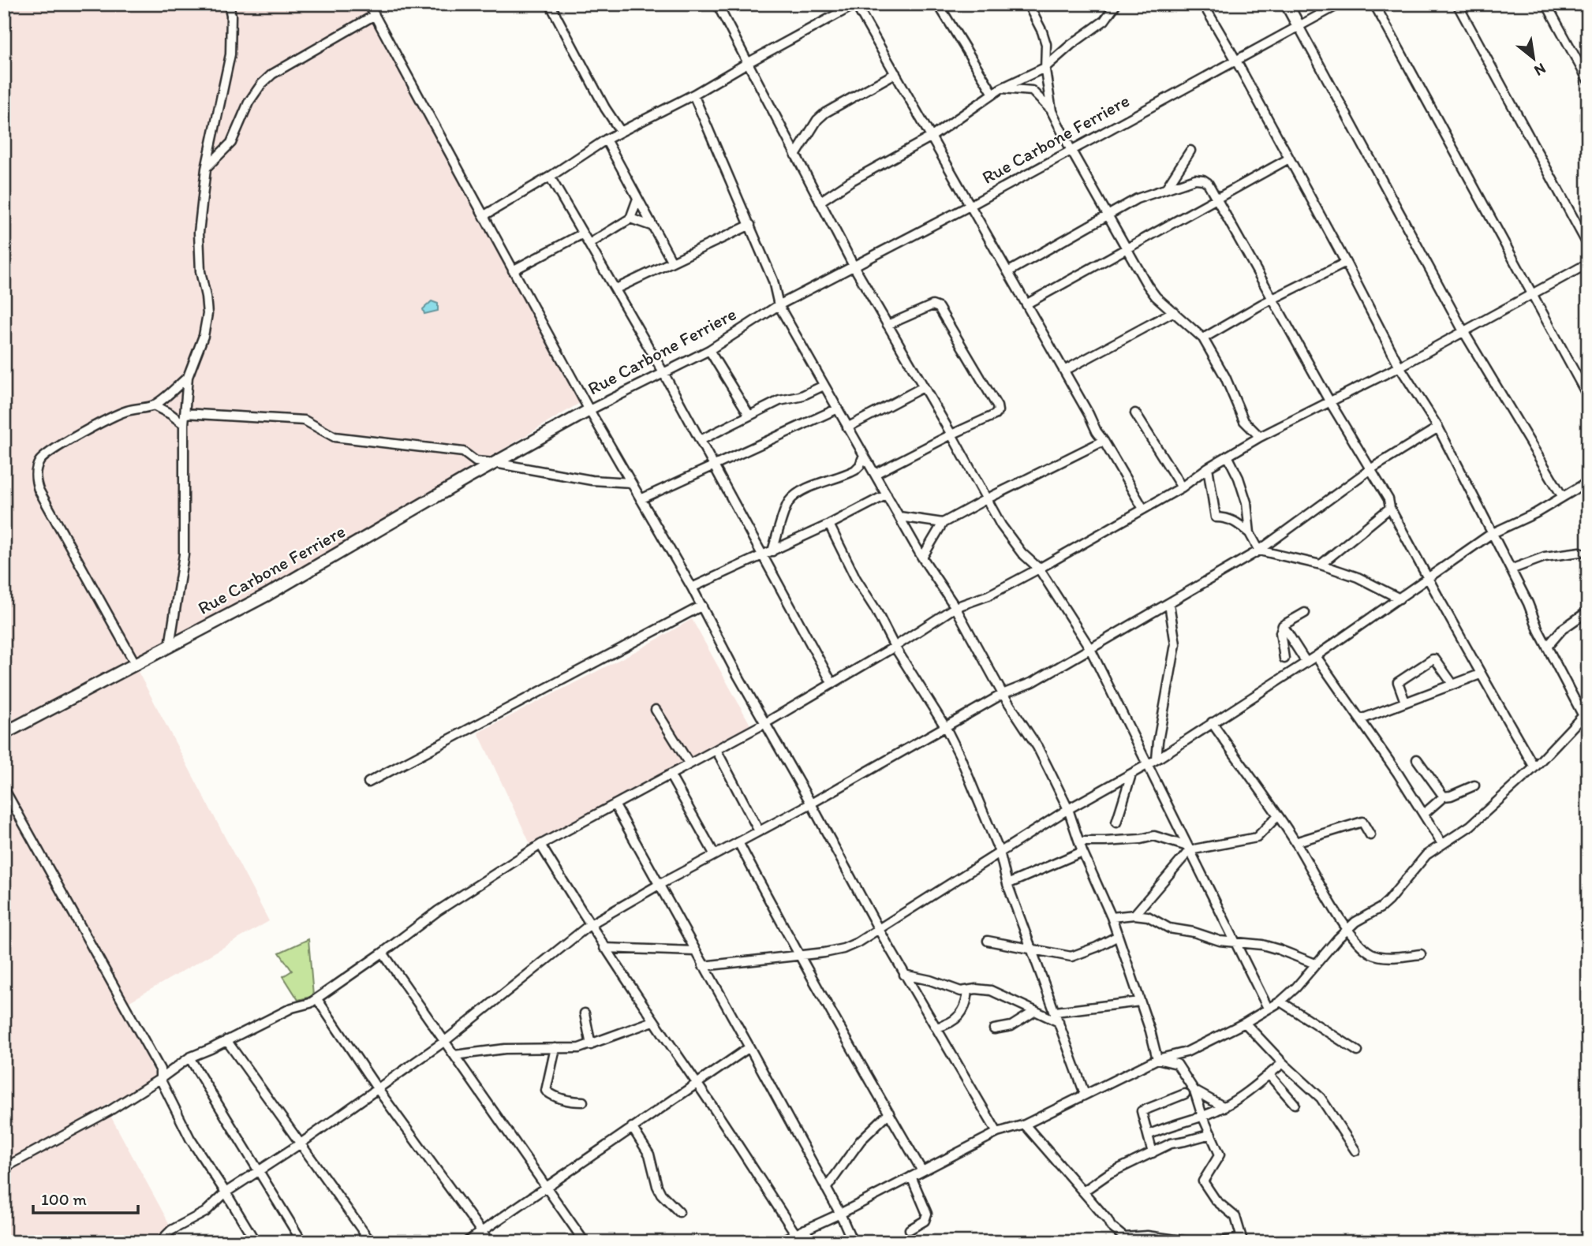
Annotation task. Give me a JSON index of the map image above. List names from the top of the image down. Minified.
{"streets":{"street":["Rue Carbone Ferriere"]},"scale_bar":"100 m","north":"bottom right"}
